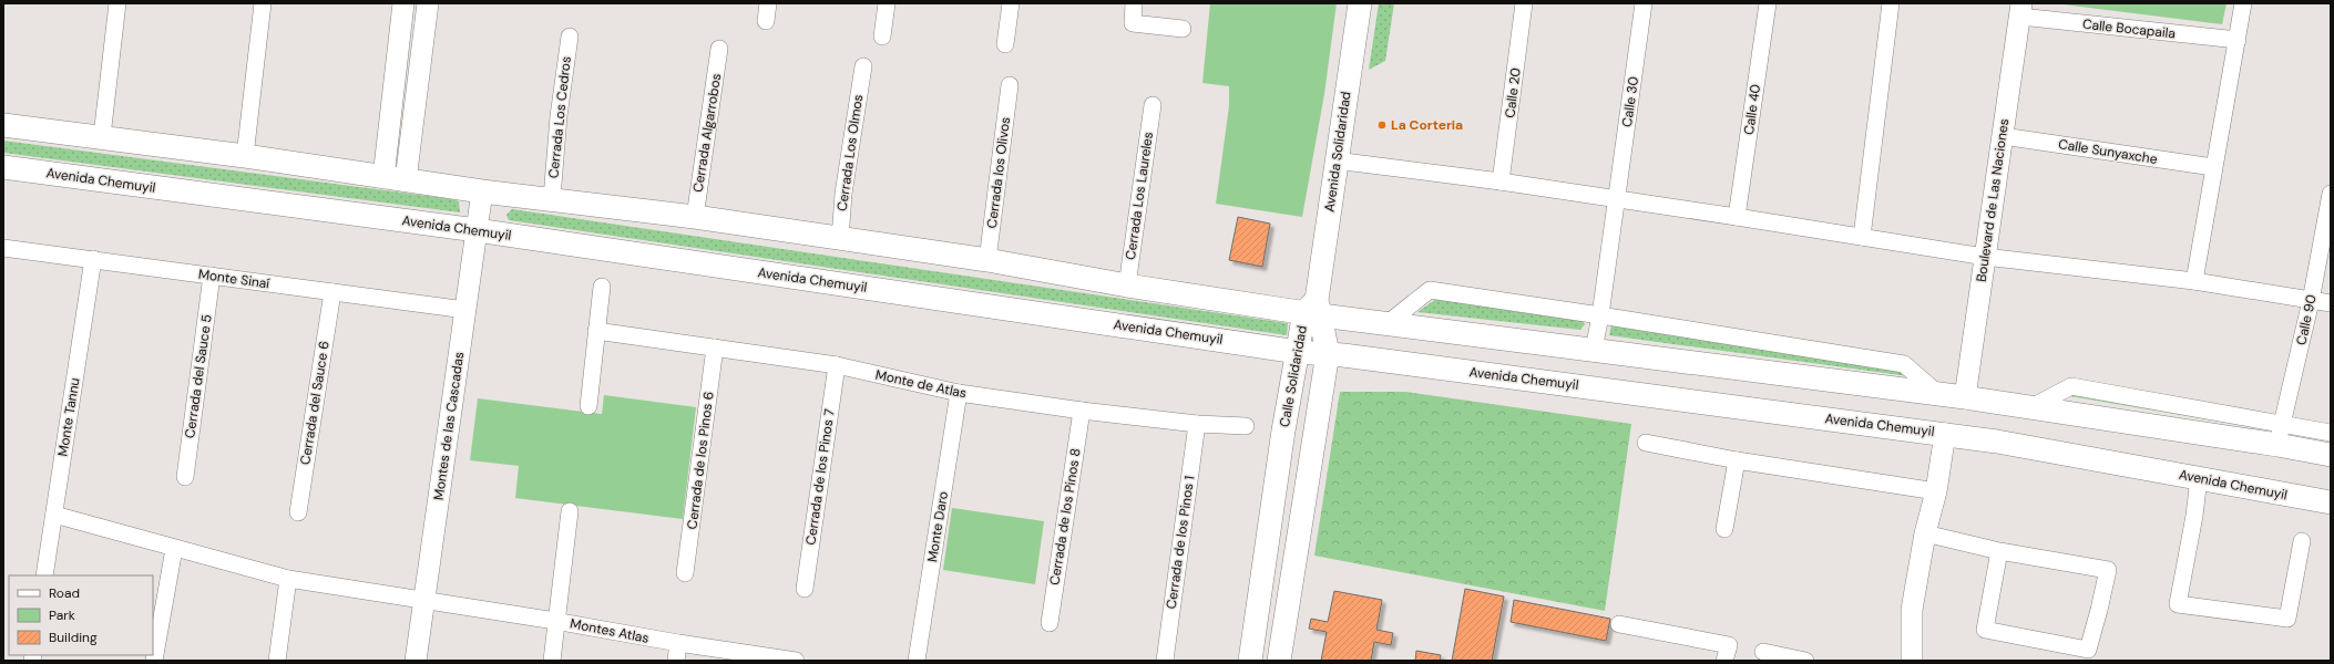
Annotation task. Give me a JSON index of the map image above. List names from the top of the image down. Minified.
{"streets":{"main road":["Avenida Solidaridad","Avenida Chemuyil","Calle Solidaridad"],"street":["Calle Bocapaila","Calle 20","Calle 30","Calle 40","Cerrada Los Cedros","Cerrada Algarrobos","Calle Sunyaxche","Cerrada Los Olmos","Cerrada los Olivos","Cerrada Los Laureles","Boulevard de Las Naciones","Monte Sinaí","Calle 90","Cerrada del Sauce 5","Monte de Atlas","Cerrada del Sauce 6","Monte Tannu","Montes de las Cascadas","Cerrada de los Pinos 6","Cerrada de los Pinos 7","Cerrada de los Pinos 8","Monte Daro","Cerrada de los Pinos 1","Montes Atlas"]},"crossings":[["Calle Bocapaila","Boulevard de Las Naciones"],["Avenida Solidaridad","Calle Solidaridad"],["Calle Sunyaxche","Boulevard de Las Naciones"],["Avenida Chemuyil","Calle Solidaridad"],["Avenida Chemuyil","Montes de las Cascadas"],["Monte Sinaí","Cerrada del Sauce 5"],["Monte Sinaí","Cerrada del Sauce 6"],["Monte Sinaí","Monte Tannu"],["Monte Sinaí","Montes de las Cascadas"],["Monte de Atlas","Cerrada de los Pinos 6"],["Monte de Atlas","Cerrada de los Pinos 7"],["Monte de Atlas","Cerrada de los Pinos 8"],["Monte de Atlas","Monte Daro"],["Monte de Atlas","Cerrada de los Pinos 1"],["Montes de las Cascadas","Montes Atlas"]],"places":["La Corteria"],"legend":["Road","Park","Building"]}
